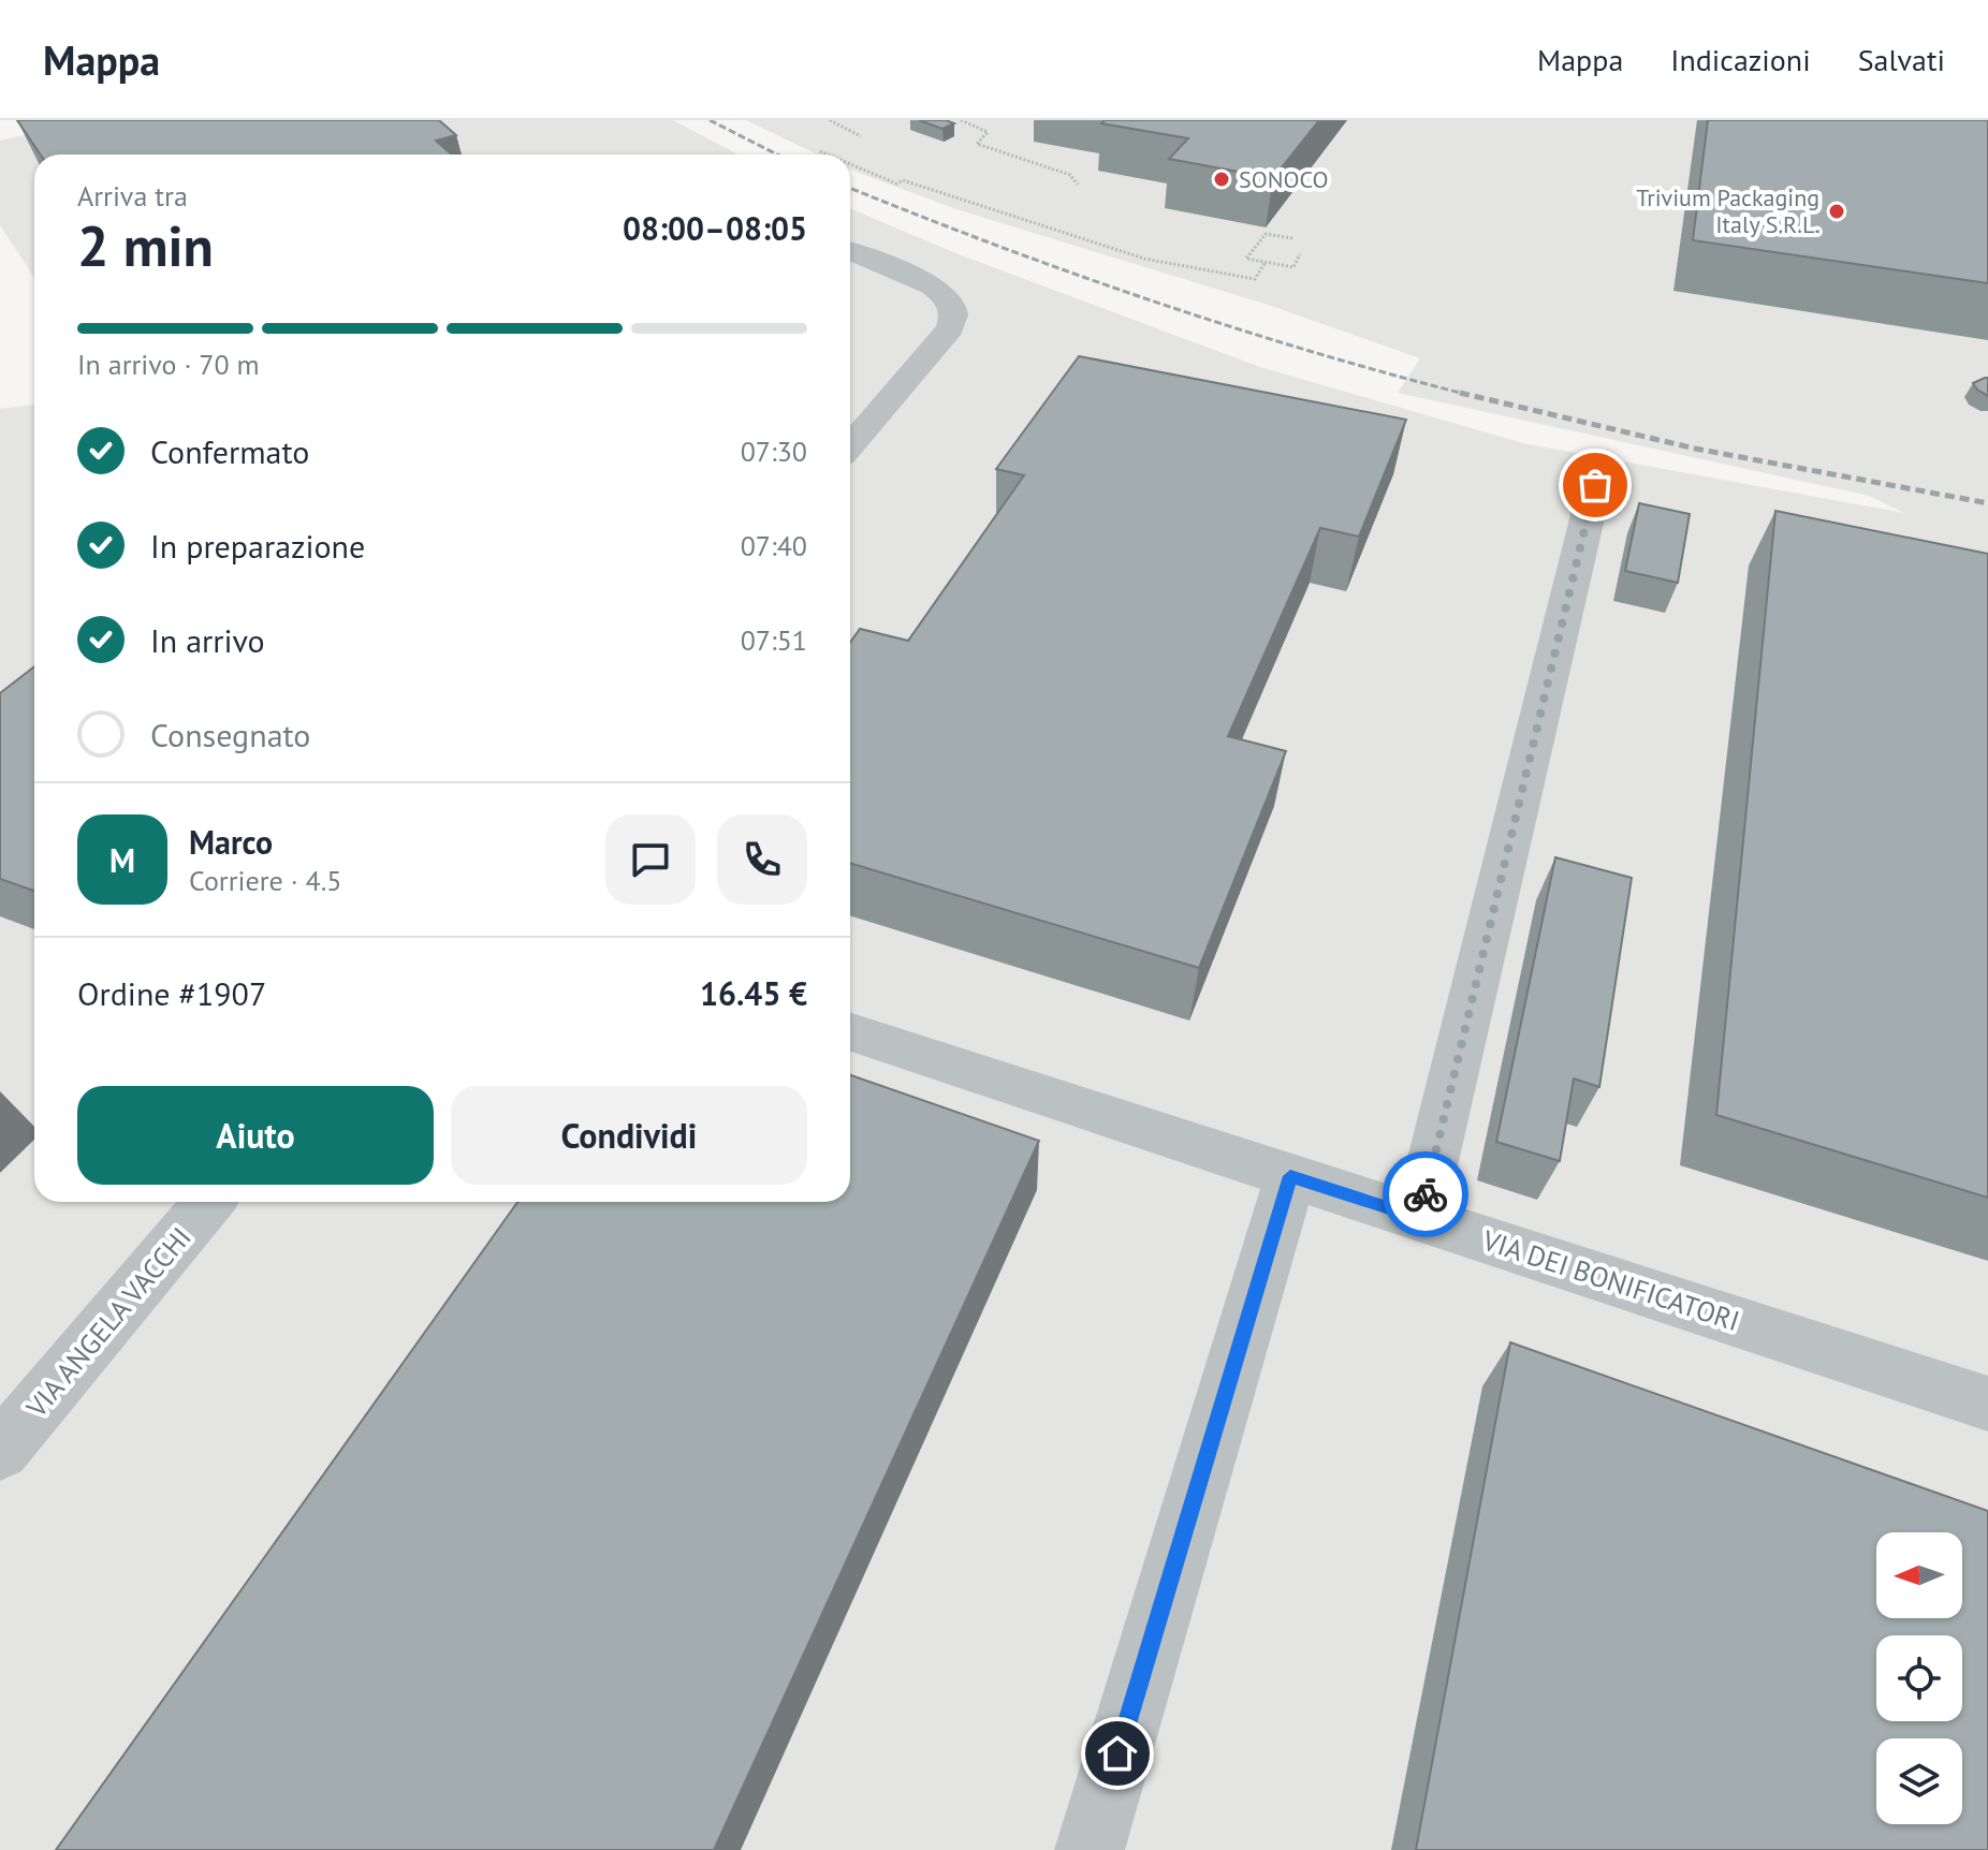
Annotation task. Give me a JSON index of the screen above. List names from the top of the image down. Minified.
{"streets":{"street":["VIA DEI BONIFICATORI","VIA ANGELA VACCHI"]},"places":["SONOCO","Trivium Packaging Italy S.R.L."],"north":"left","page":{"header":"Mappa","nav":["Mappa","Indicazioni","Salvati"],"heading":["2 min","Arriva tra","08:00–08:05"],"panel":["Marco","Corriere · 4.5","Ordine #1907","16.45 €"],"bar":"In arrivo · 70 m","list":[["Confermato","07:30"],["In preparazione","07:40"],["In arrivo","07:51"],"Consegnato"],"round":"M","buttons":["Aiuto","Condividi"]}}
